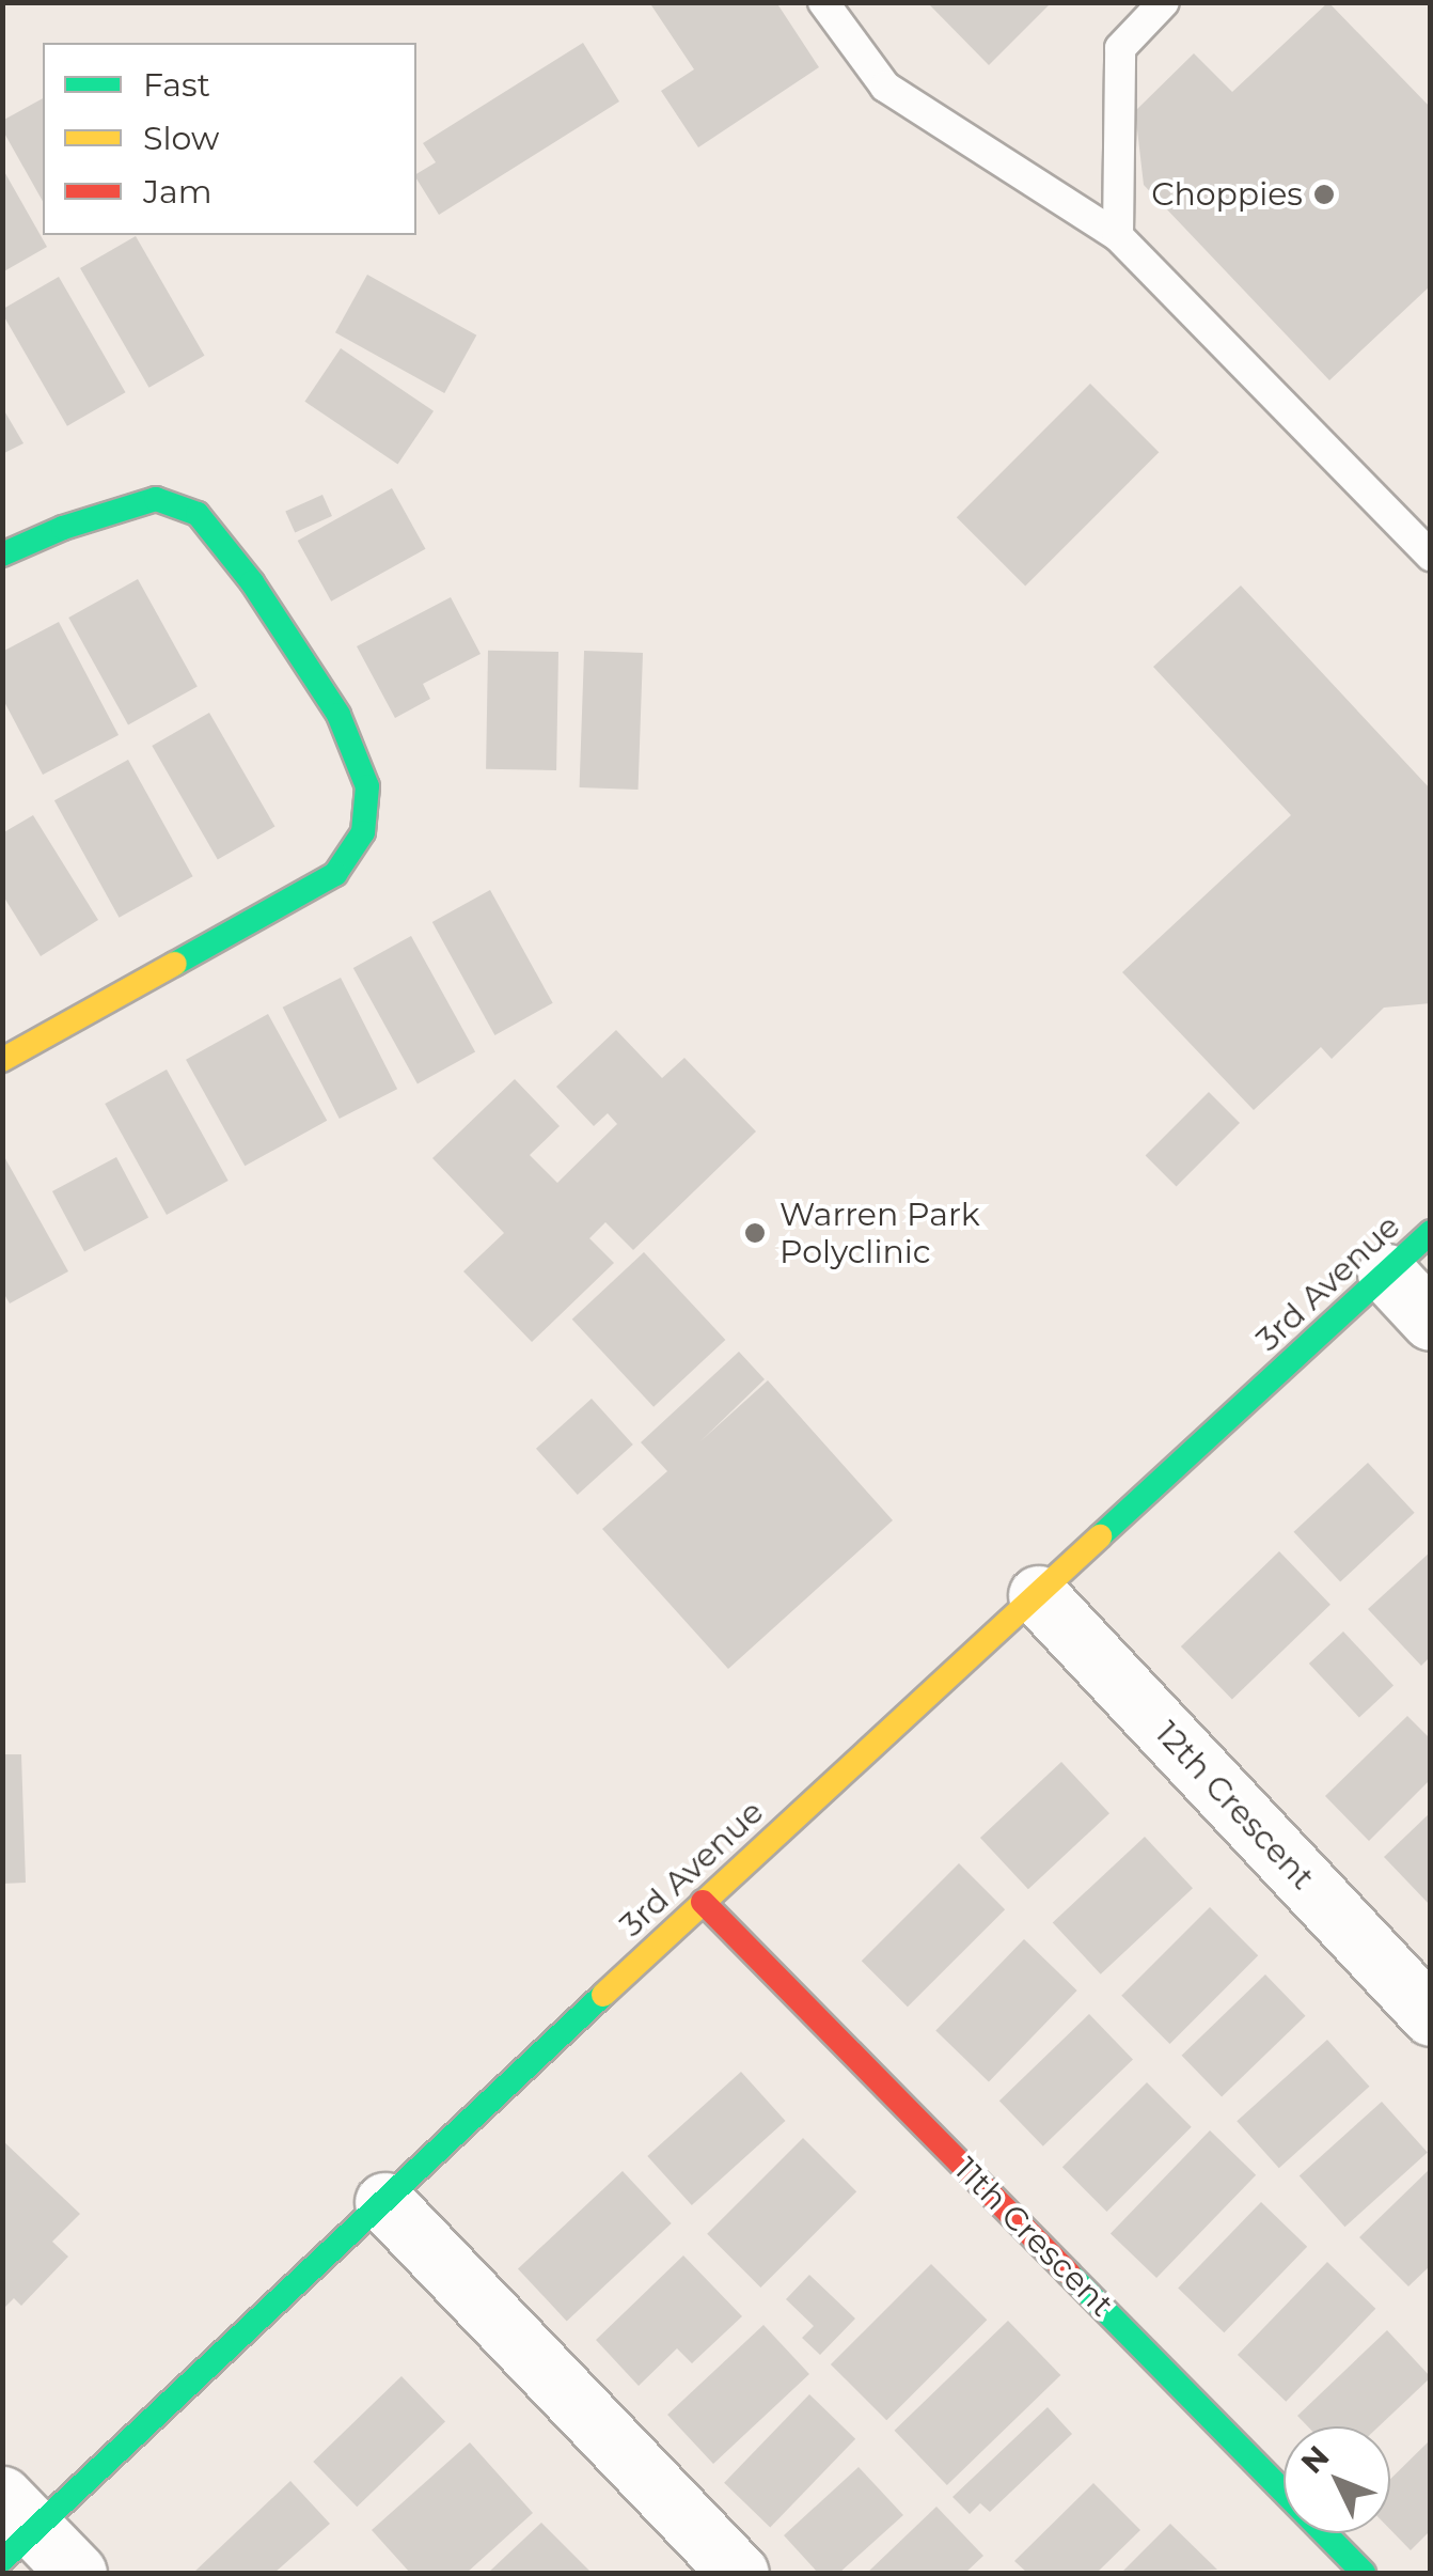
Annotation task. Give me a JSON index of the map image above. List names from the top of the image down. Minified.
{"streets":{"street":["3rd Avenue","12th Crescent","11th Crescent"]},"crossings":[["3rd Avenue","12th Crescent"],["3rd Avenue","11th Crescent"]],"places":["Choppies","Warren Park Polyclinic"],"legend":["Fast","Slow","Jam"],"north":"top left"}
